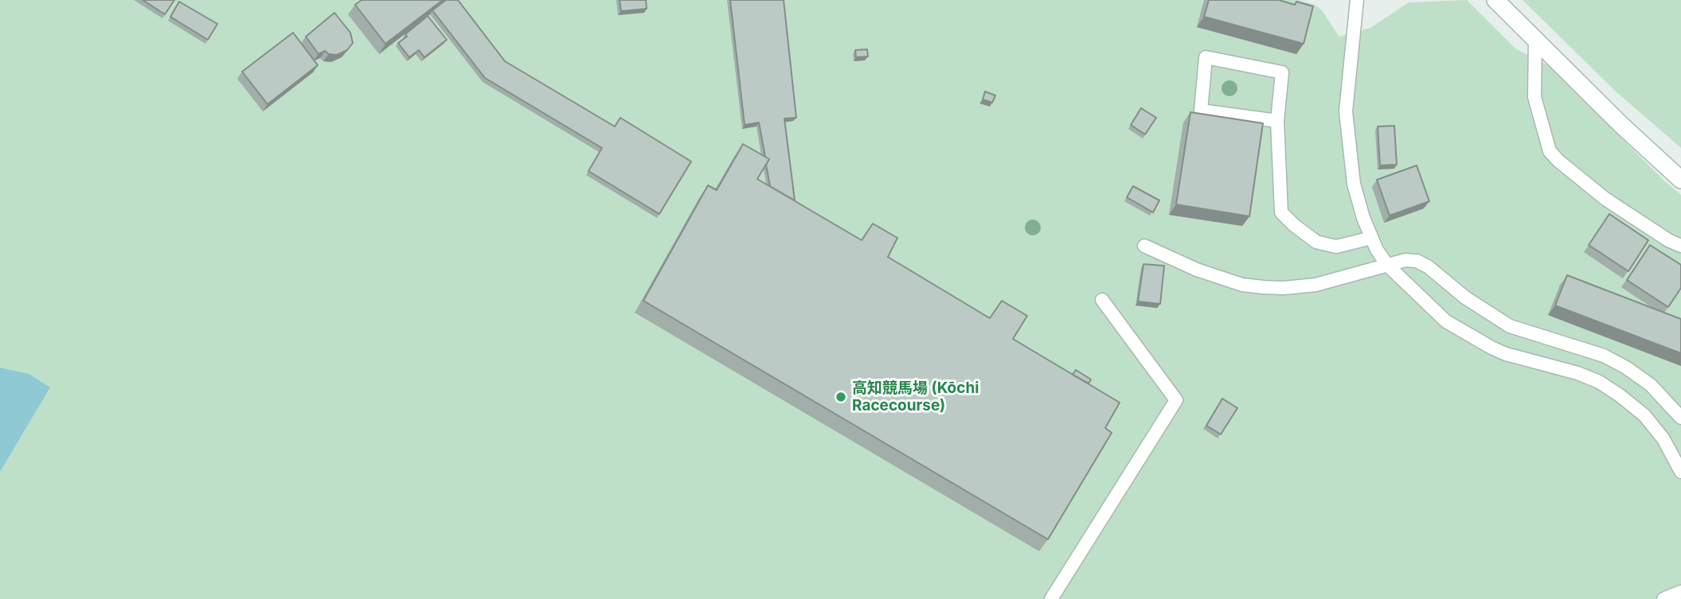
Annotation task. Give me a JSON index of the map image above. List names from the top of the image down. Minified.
{"places":["高知競馬場 (Kōchi Racecourse)"]}
